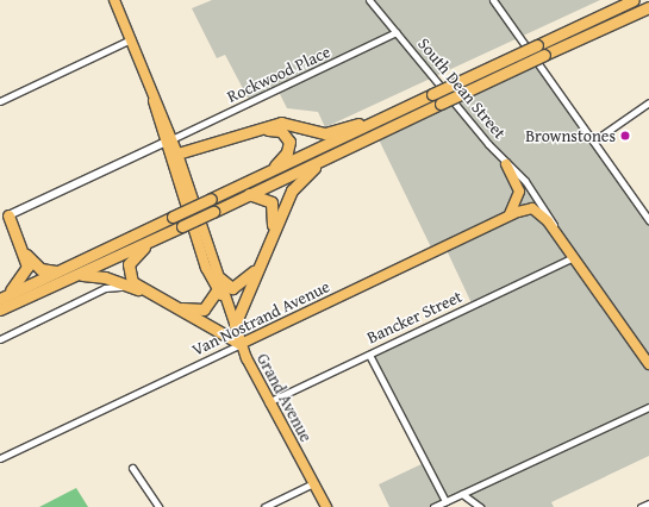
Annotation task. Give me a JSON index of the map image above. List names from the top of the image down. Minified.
{"streets":{"main road":["South Dean Street","Van Nostrand Avenue","Grand Avenue"],"street":["Rockwood Place","Bancker Street"]},"crossings":[["Rockwood Place","South Dean Street"],["Rockwood Place","Grand Avenue"],["South Dean Street","Bancker Street"],["South Dean Street","Van Nostrand Avenue"],["Bancker Street","Grand Avenue"],["Van Nostrand Avenue","Grand Avenue"]],"places":["Brownstones"]}
